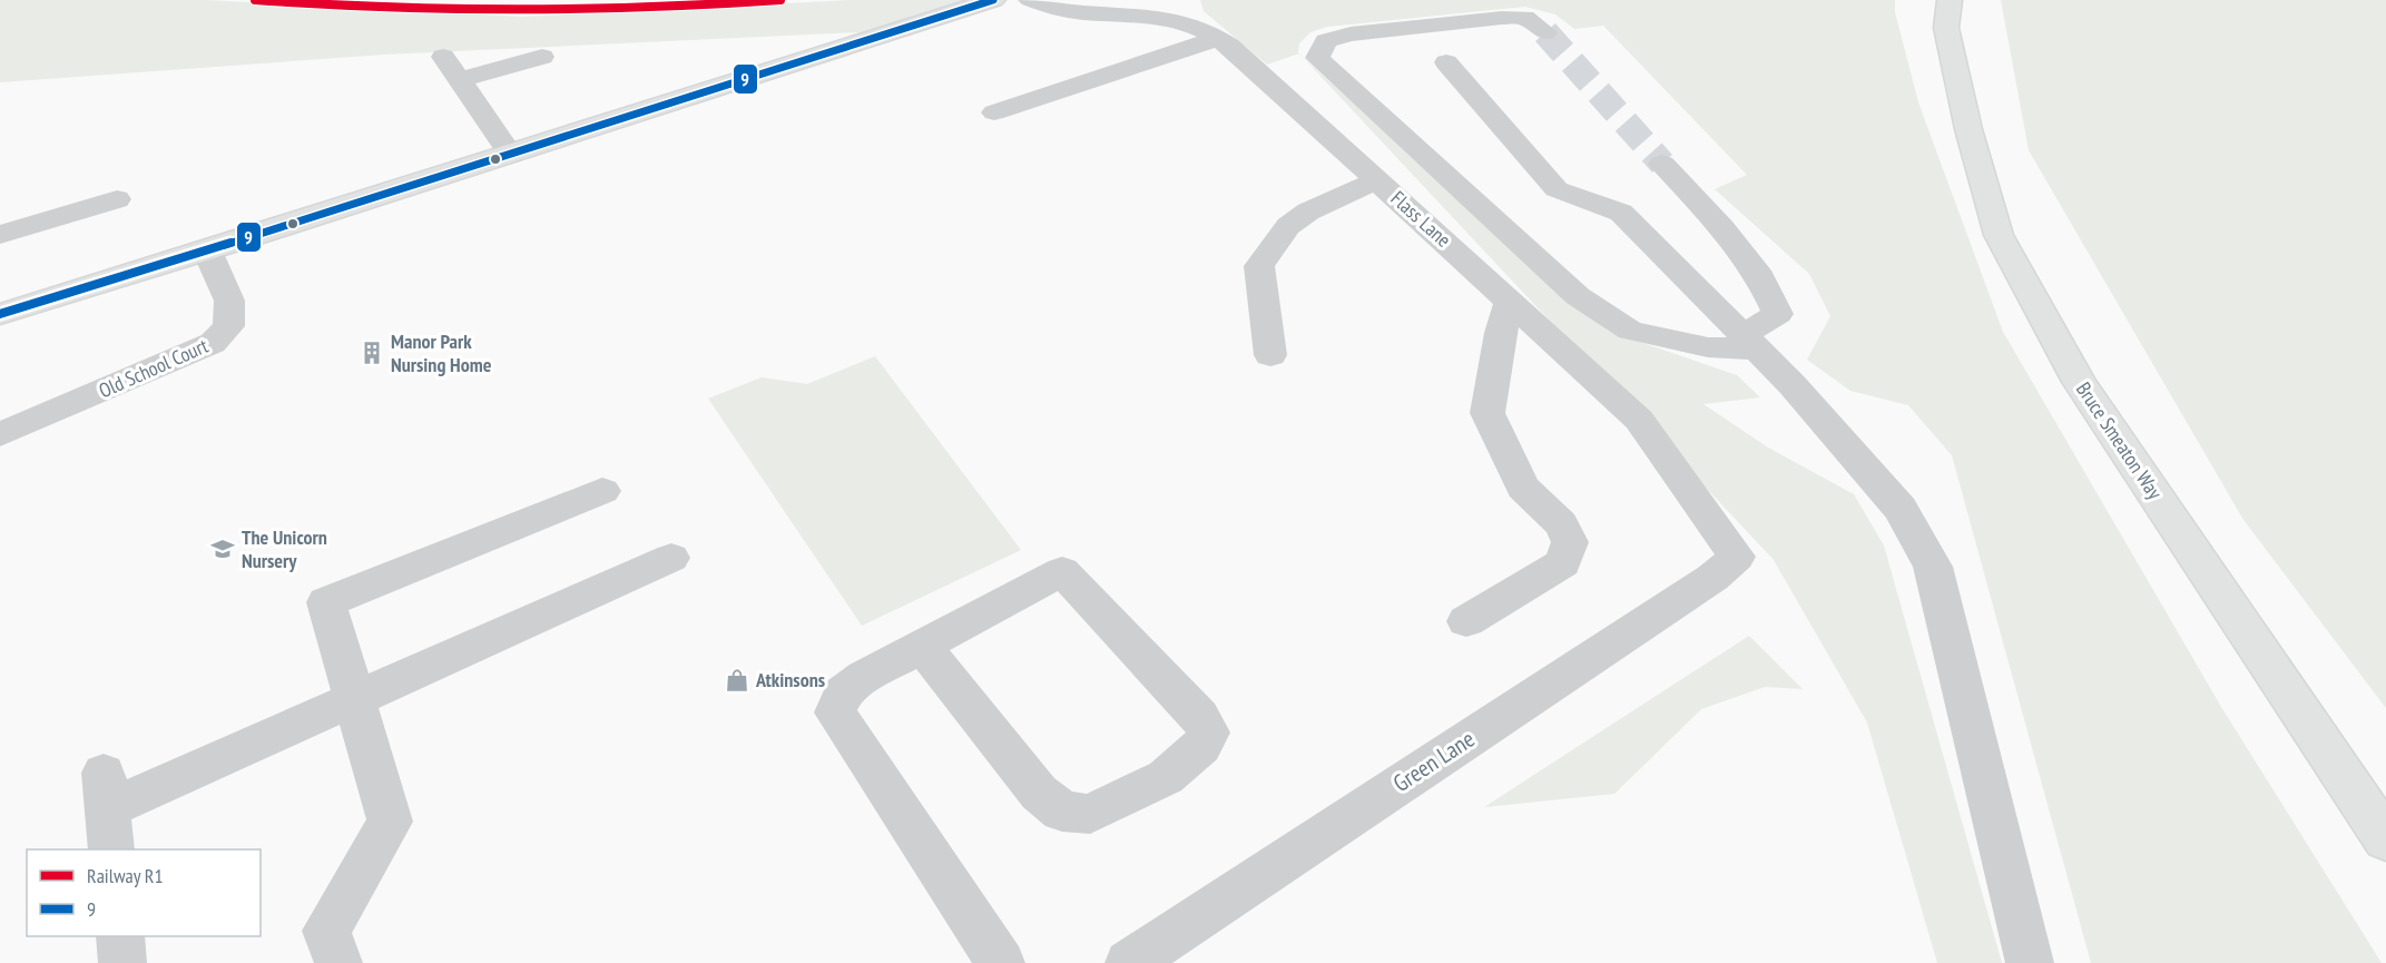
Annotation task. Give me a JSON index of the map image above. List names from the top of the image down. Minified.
{"streets":{"main road":["Bruce Smeaton Way"],"street":["Flass Lane","Old School Court","Green Lane"]},"crossings":[["Flass Lane","Green Lane"]],"places":{"building":["Manor Park Nursing Home"],"school or university":["The Unicorn Nursery"],"shop":["Atkinsons"]},"lines":["rail line R1","transit line 9"],"legend":["Railway R1","9"]}
